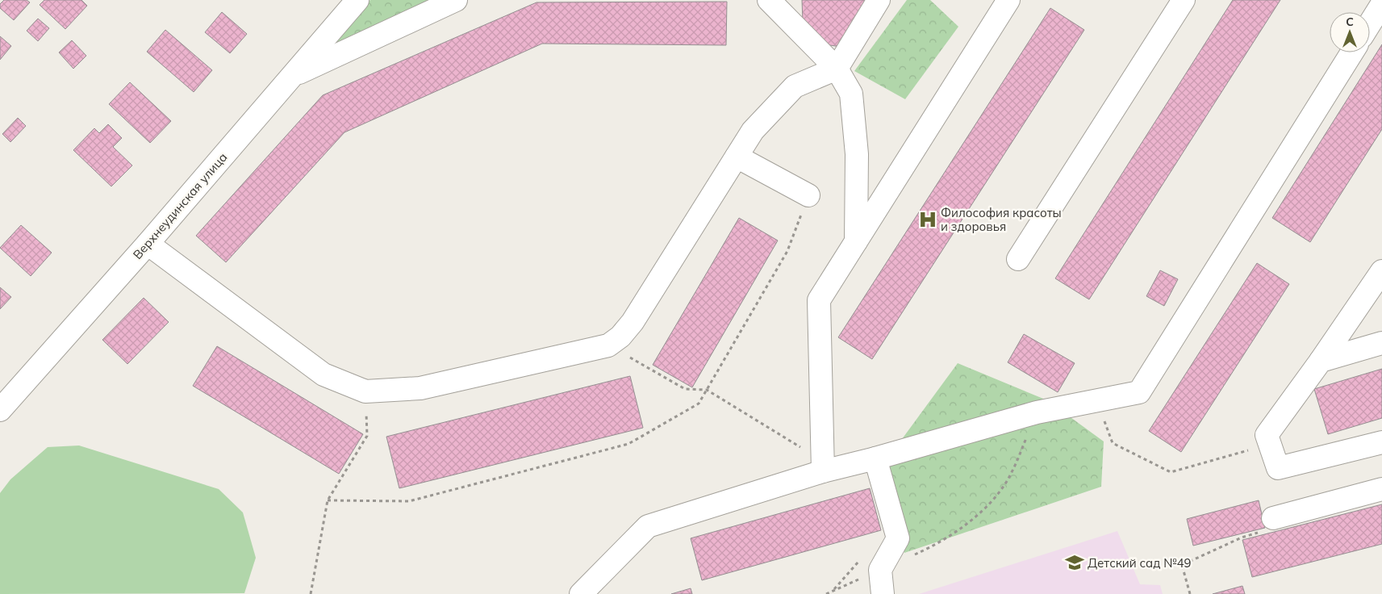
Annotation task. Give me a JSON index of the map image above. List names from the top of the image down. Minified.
{"streets":{"street":["Верхнеудинская улица"]},"places":{"hospital":["Философия красоты и здоровья"],"school or university":["Детский сад №49"]},"north":"top"}
